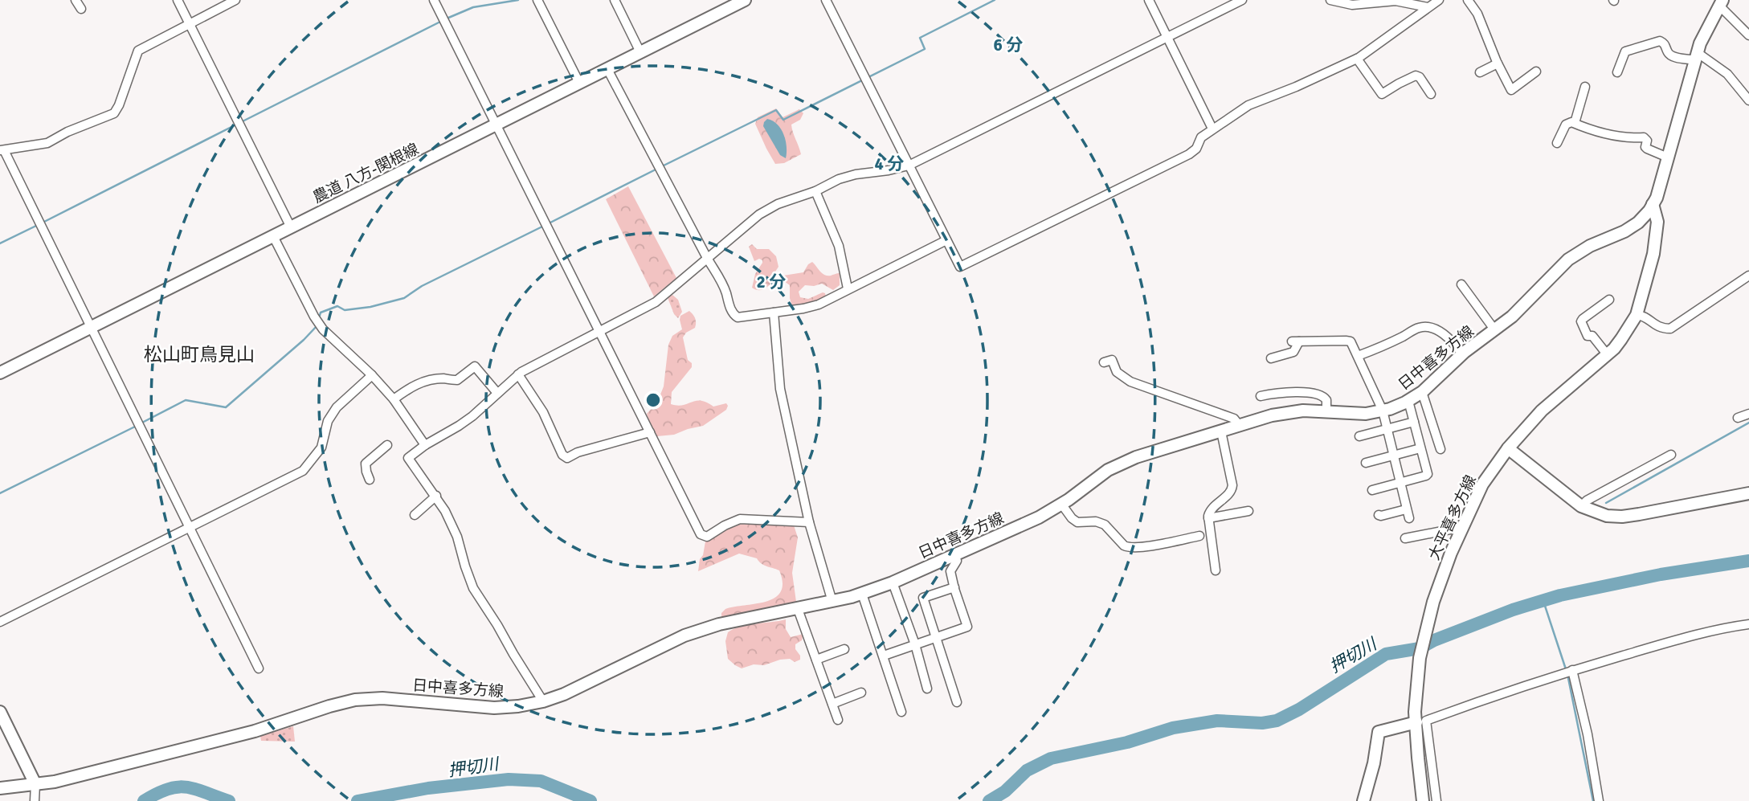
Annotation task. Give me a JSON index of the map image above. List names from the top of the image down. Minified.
{"streets":{"main road":["農道 八方-関根線","日中喜多方線","大平喜多方線"]},"crossings":[["日中喜多方線","大平喜多方線"]],"districts":["松山町鳥見山"],"water":["押切川"],"rings":["6 分","4 分","2 分"]}
